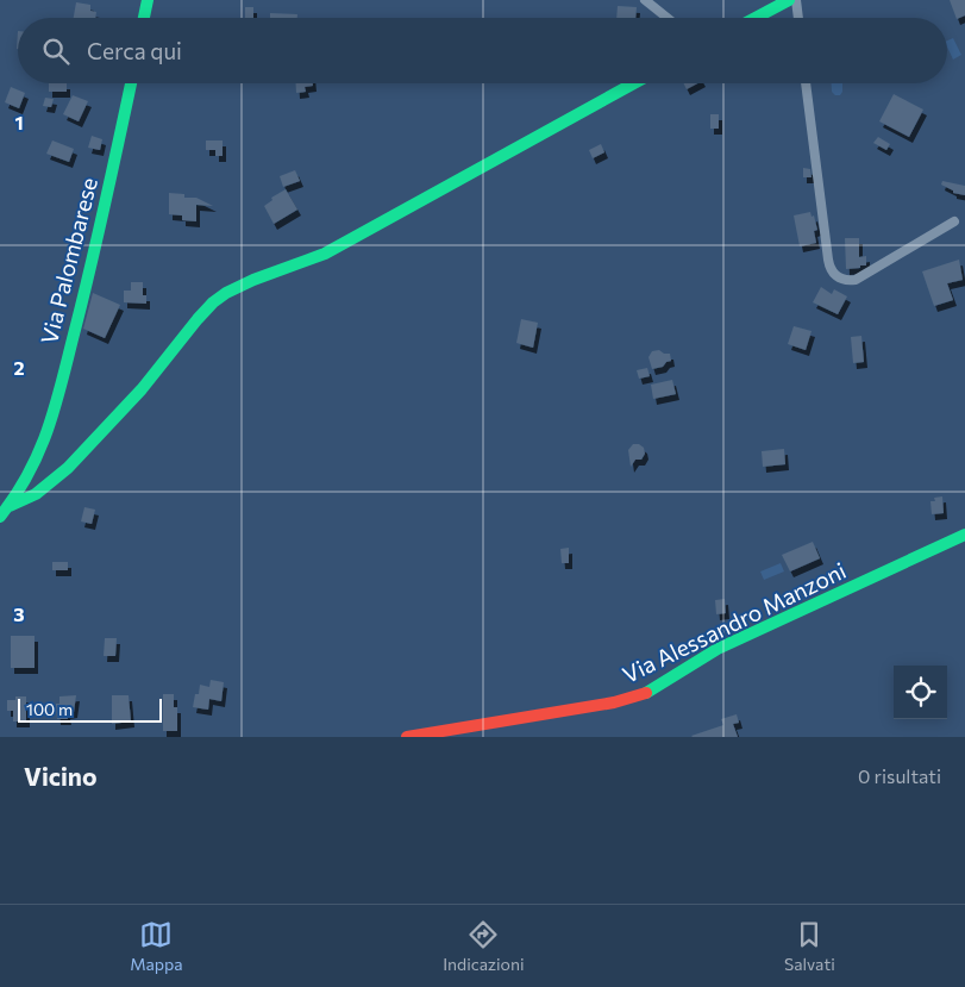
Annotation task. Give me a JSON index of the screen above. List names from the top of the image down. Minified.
{"streets":{"street":["Via Palombarese","Via Alessandro Manzoni"]},"scale_bar":"100 m","page":{"search":"Cerca qui","scale":"100 m","heading":["Vicino","0 risultati"],"nav":["Mappa","Indicazioni","Salvati"]},"grid":{"rows":["1","2","3"]}}
